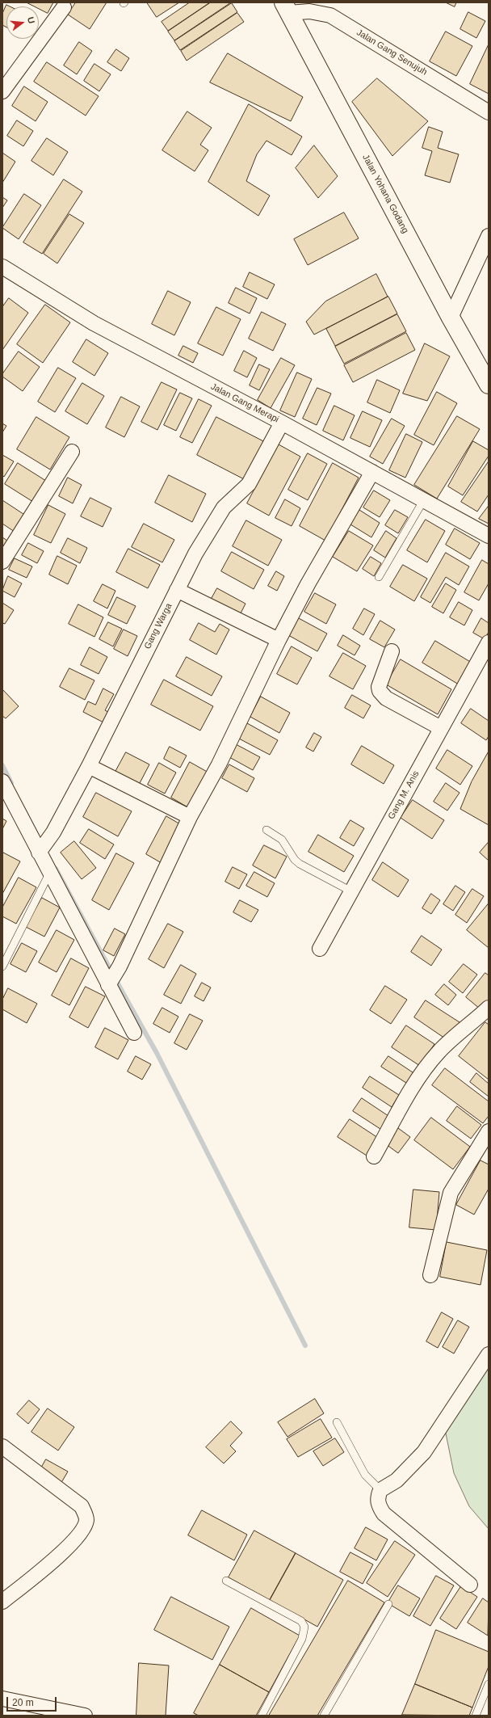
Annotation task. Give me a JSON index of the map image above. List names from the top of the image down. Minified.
{"streets":{"main road":["Jalan Yohana Godang"],"street":["Jalan Gang Senujuh","Jalan Gang Merapi","Gang Warga","Gang M. Anis"]},"crossings":[["Jalan Gang Senujuh","Jalan Yohana Godang"],["Jalan Gang Merapi","Gang Warga"]],"scale_bar":"20 m","north":"right"}
